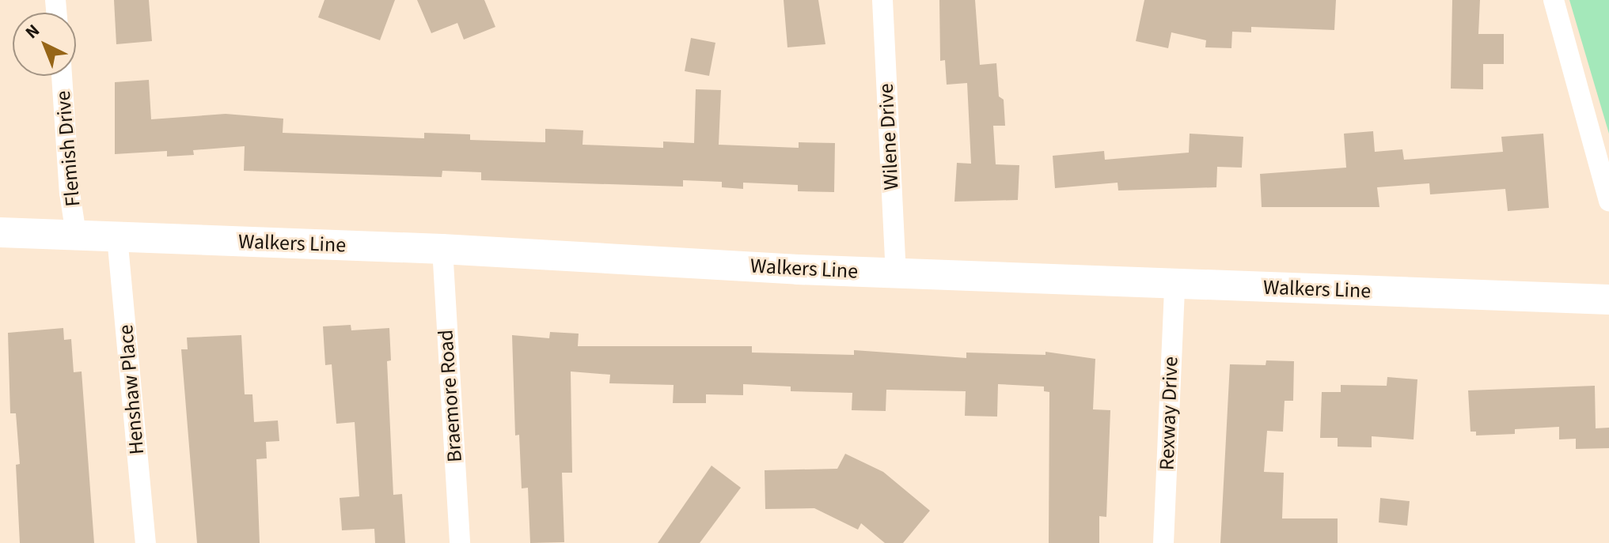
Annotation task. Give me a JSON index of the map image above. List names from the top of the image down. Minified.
{"streets":{"main road":["Walkers Line"],"street":["Wilene Drive","Flemish Drive","Henshaw Place","Braemore Road","Rexway Drive"]},"crossings":[["Wilene Drive","Walkers Line"],["Flemish Drive","Walkers Line"],["Walkers Line","Henshaw Place"],["Walkers Line","Braemore Road"],["Walkers Line","Rexway Drive"]],"north":"top left"}
